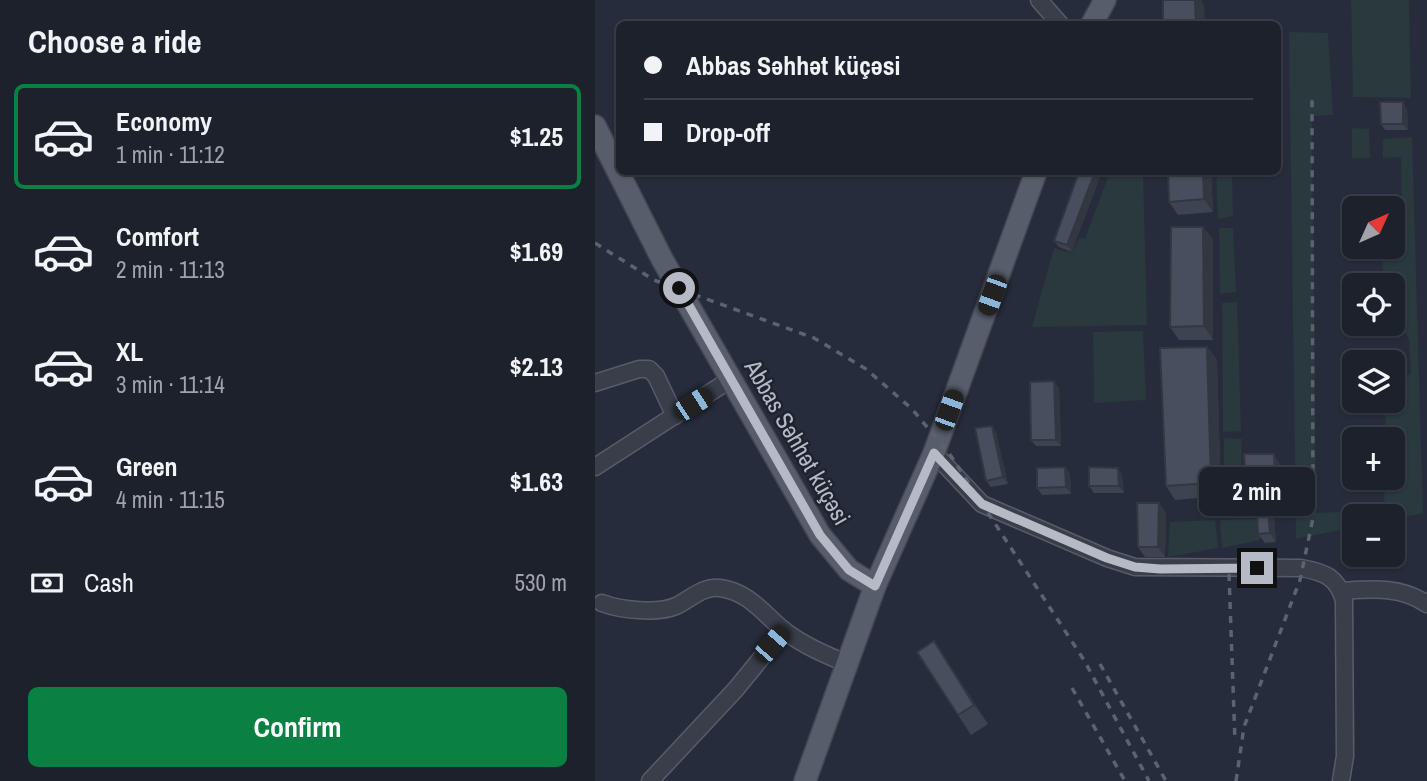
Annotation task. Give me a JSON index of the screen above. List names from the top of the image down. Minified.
{"streets":{"main road":["Abbas Səhhət küçəsi"]},"north":"top right","page":{"heading":"Choose a ride","banner":["Abbas Səhhət küçəsi","Drop-off"],"list":[{"name":"Economy","note":"1 min · 11:12","value":"$1.25"},{"name":"Comfort","note":"2 min · 11:13","value":"$1.69"},{"name":"XL","note":"3 min · 11:14","value":"$2.13"},{"name":"Green","note":"4 min · 11:15","value":"$1.63"}],"map_buttons":["+","−"],"bubble":"2 min","pay":["Cash","530 m"],"buttons":"Confirm"}}
